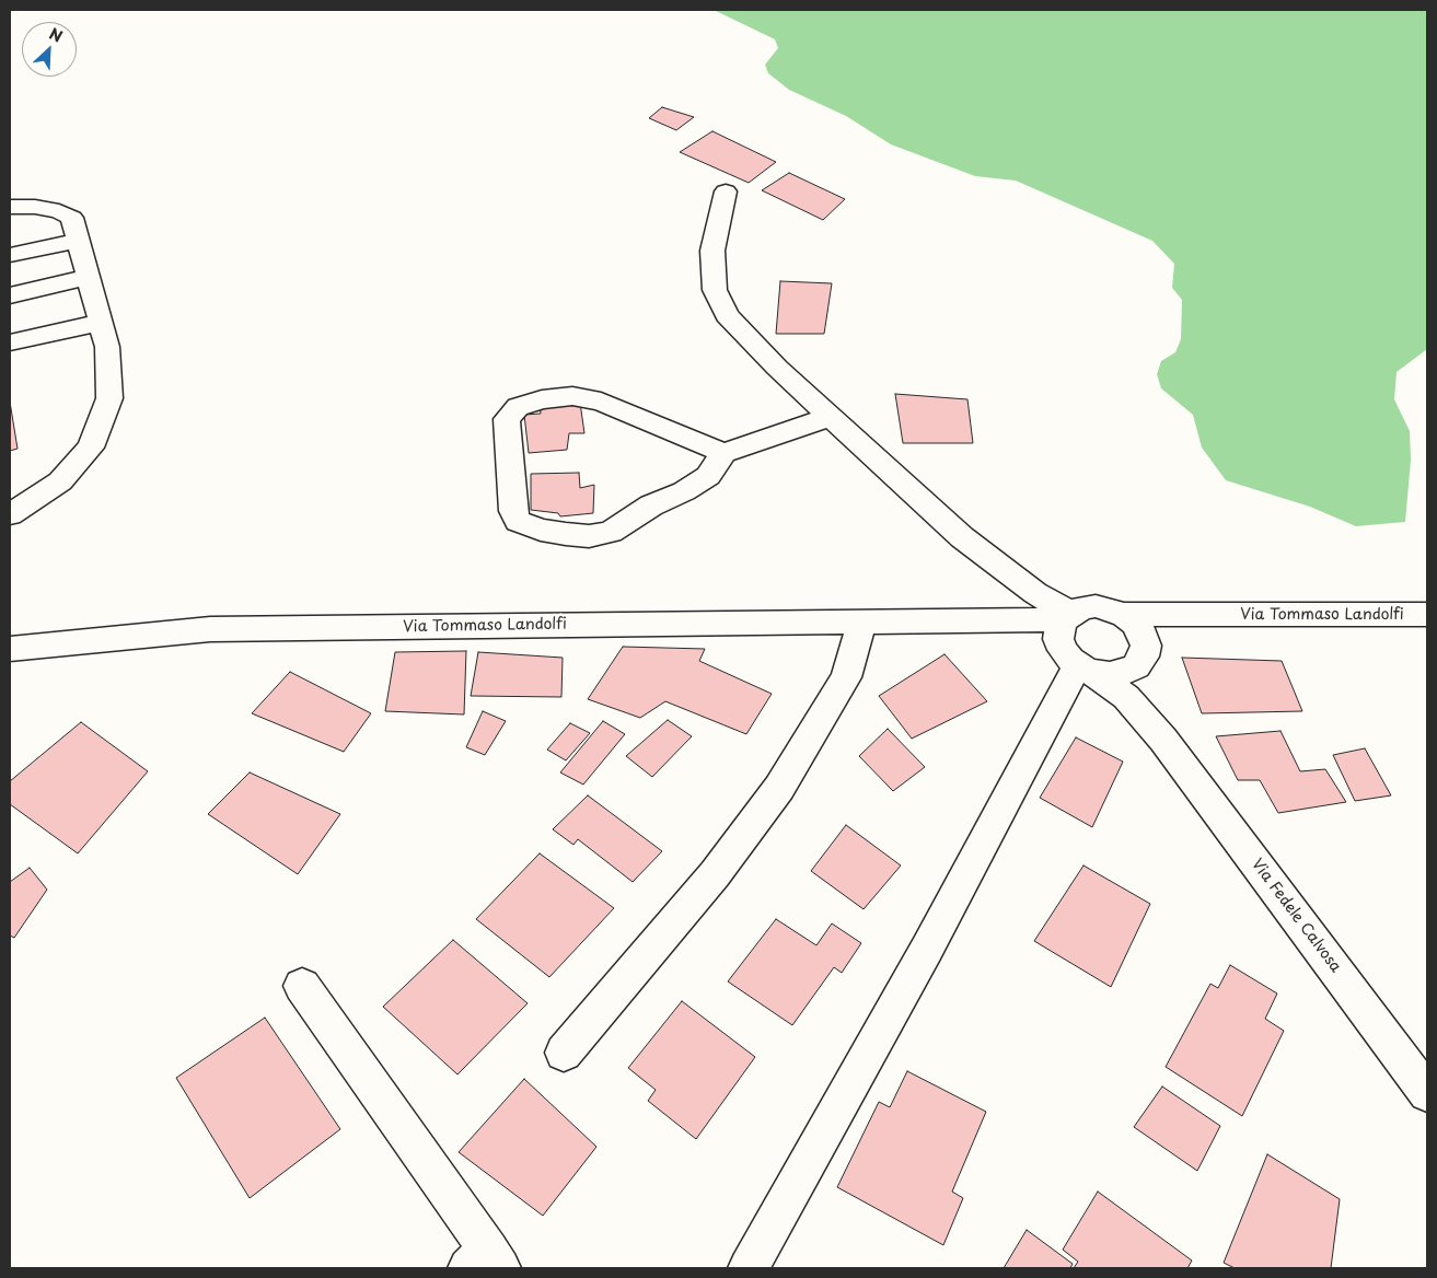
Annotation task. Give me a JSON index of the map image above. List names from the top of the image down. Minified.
{"streets":{"street":["Via Tommaso Landolfi","Via Fedele Calvosa"]},"crossings":[["Via Tommaso Landolfi","Via Fedele Calvosa"]],"north":"top right"}
